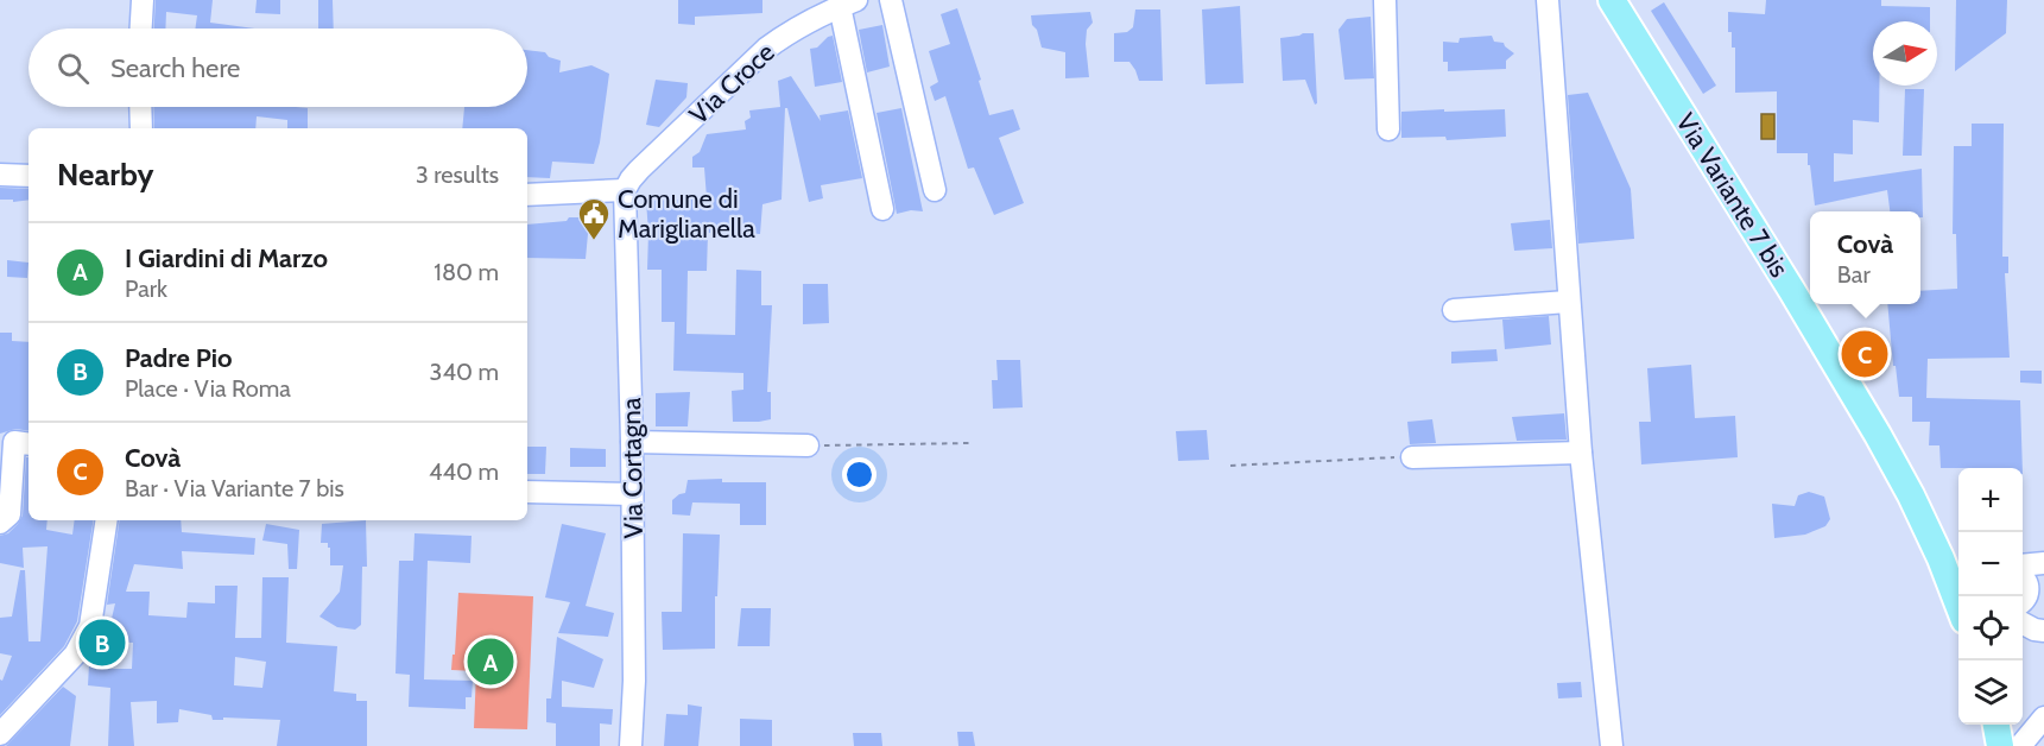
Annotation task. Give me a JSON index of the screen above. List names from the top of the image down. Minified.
{"streets":{"main road":["Via Variante 7 bis"],"street":["Via Croce","Via Cortagna"]},"crossings":[["Via Croce","Via Cortagna"]],"places":{"public building":["Comune di Mariglianella"]},"north":"right","page":{"search":"Search here","heading":["Nearby","3 results"],"popup":["Covà","Bar"],"list":[{"mark":"A","name":"I Giardini di Marzo","note":"Park","value":"180 m"},{"mark":"B","name":"Padre Pio","note":"Place · Via Roma","value":"340 m"},{"mark":"C","name":"Covà","note":"Bar · Via Variante 7 bis","value":"440 m"}],"pins":["C","B","A"],"map_buttons":["+","−"]}}
